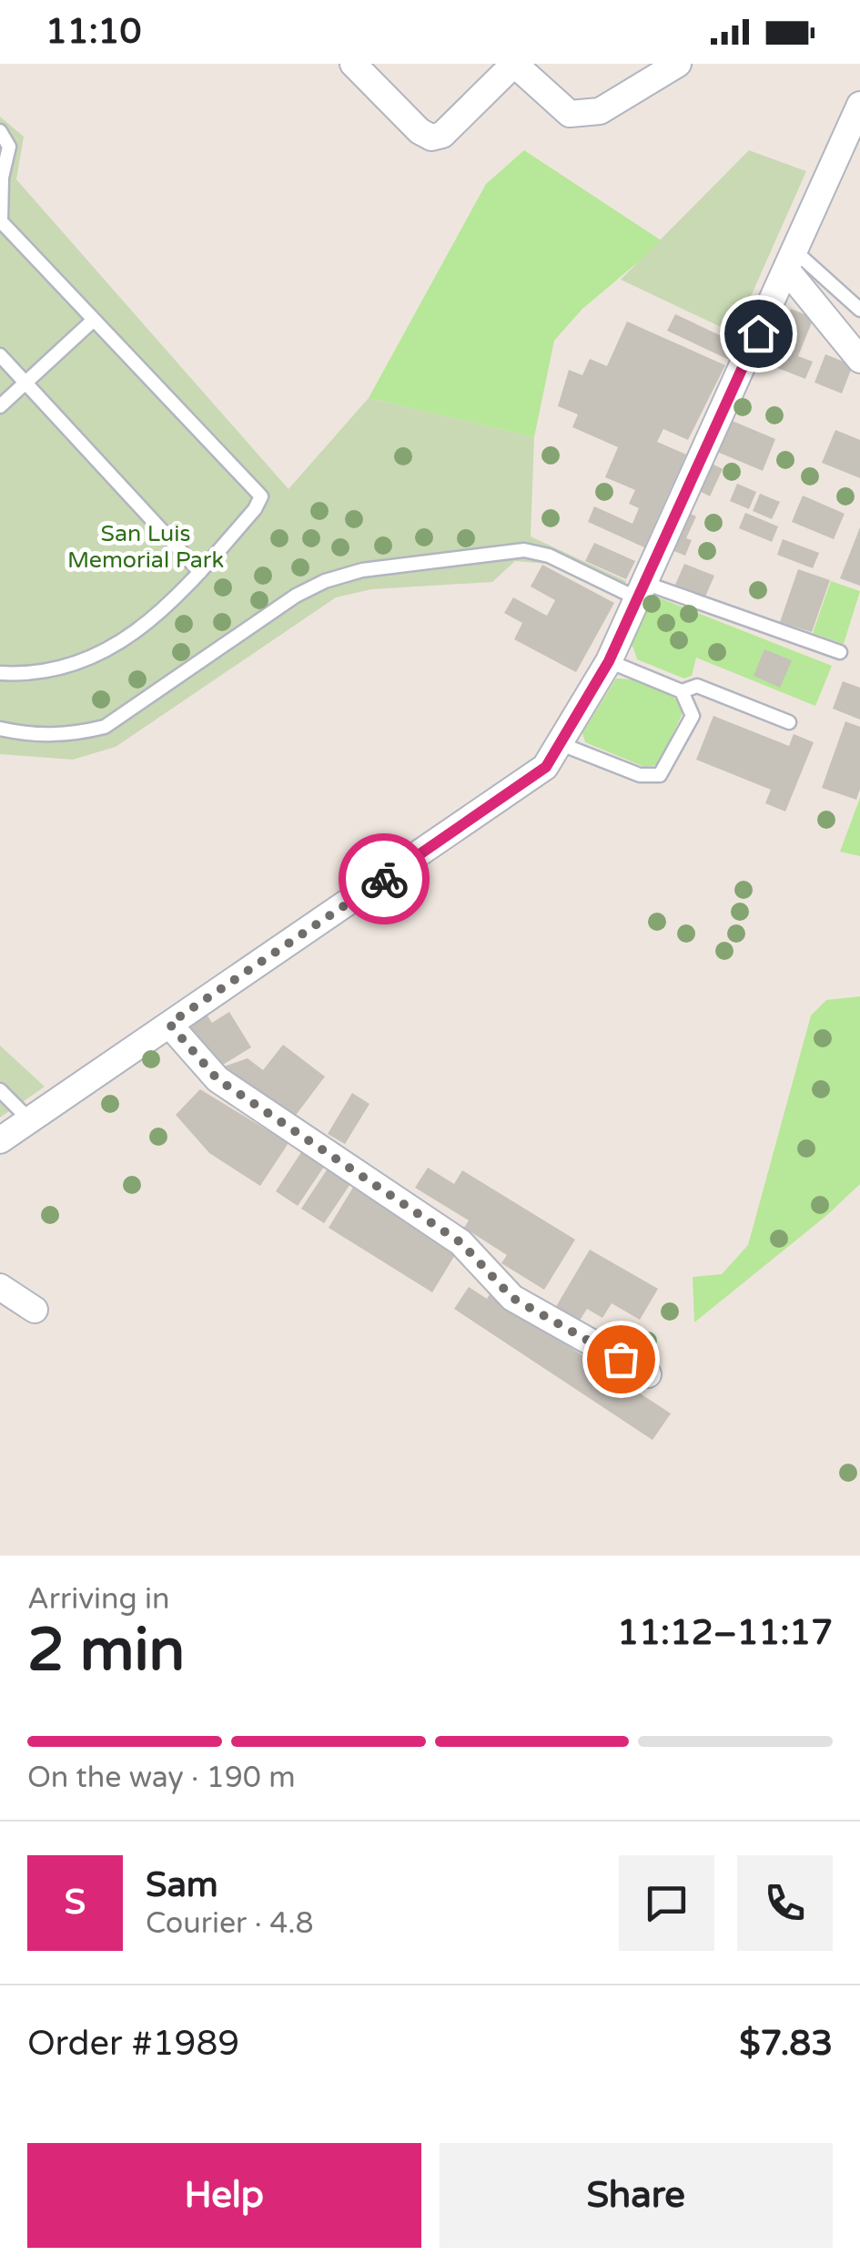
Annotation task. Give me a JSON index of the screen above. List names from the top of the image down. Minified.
{"parks":["San Luis Memorial Park"],"page":{"status":"11:10","heading":["2 min","Arriving in","11:12–11:17"],"panel":["Sam","Courier · 4.8","Order #1989","$7.83"],"bar":"On the way · 190 m","round":"S","buttons":["Help","Share"]}}
